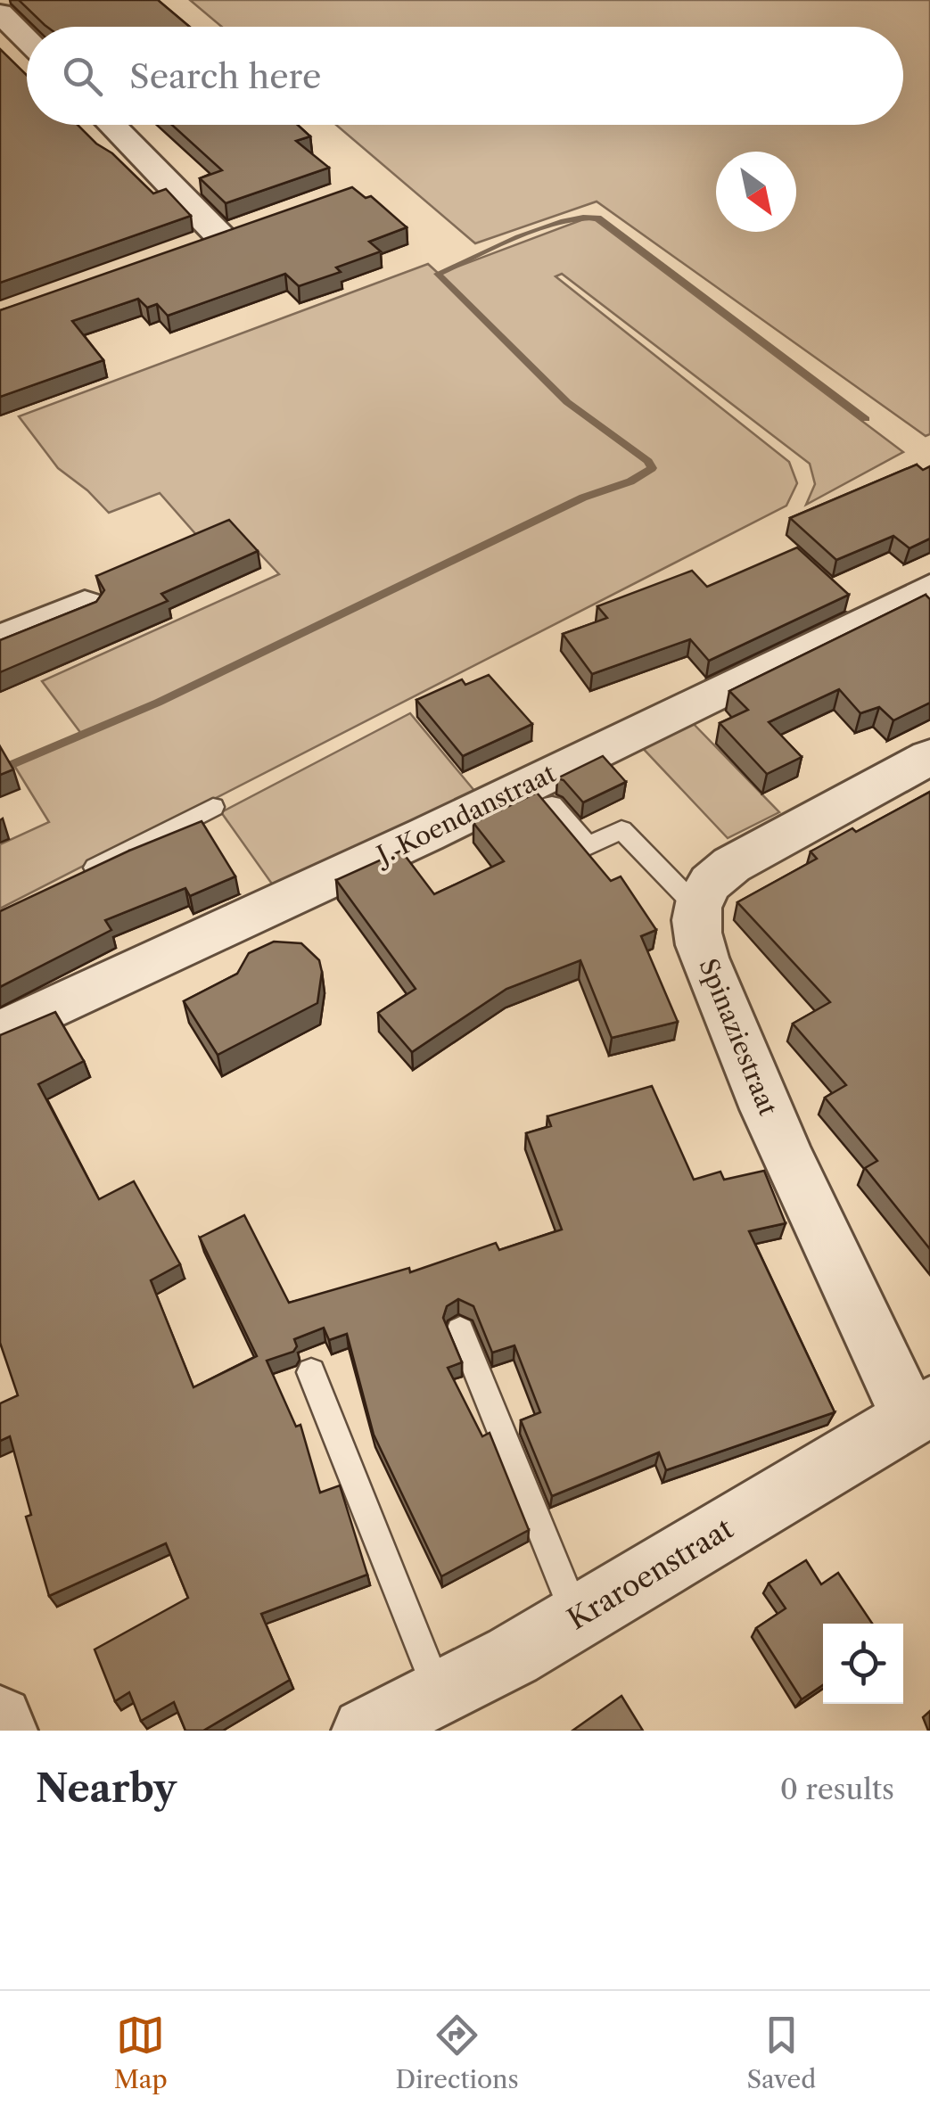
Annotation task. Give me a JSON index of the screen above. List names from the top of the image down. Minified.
{"streets":{"street":["J. Koendanstraat","Spinaziestraat","Kraroenstraat"]},"crossings":[["Spinaziestraat","Kraroenstraat"]],"north":"bottom right","page":{"search":"Search here","heading":["Nearby","0 results"],"nav":["Map","Directions","Saved"]}}
